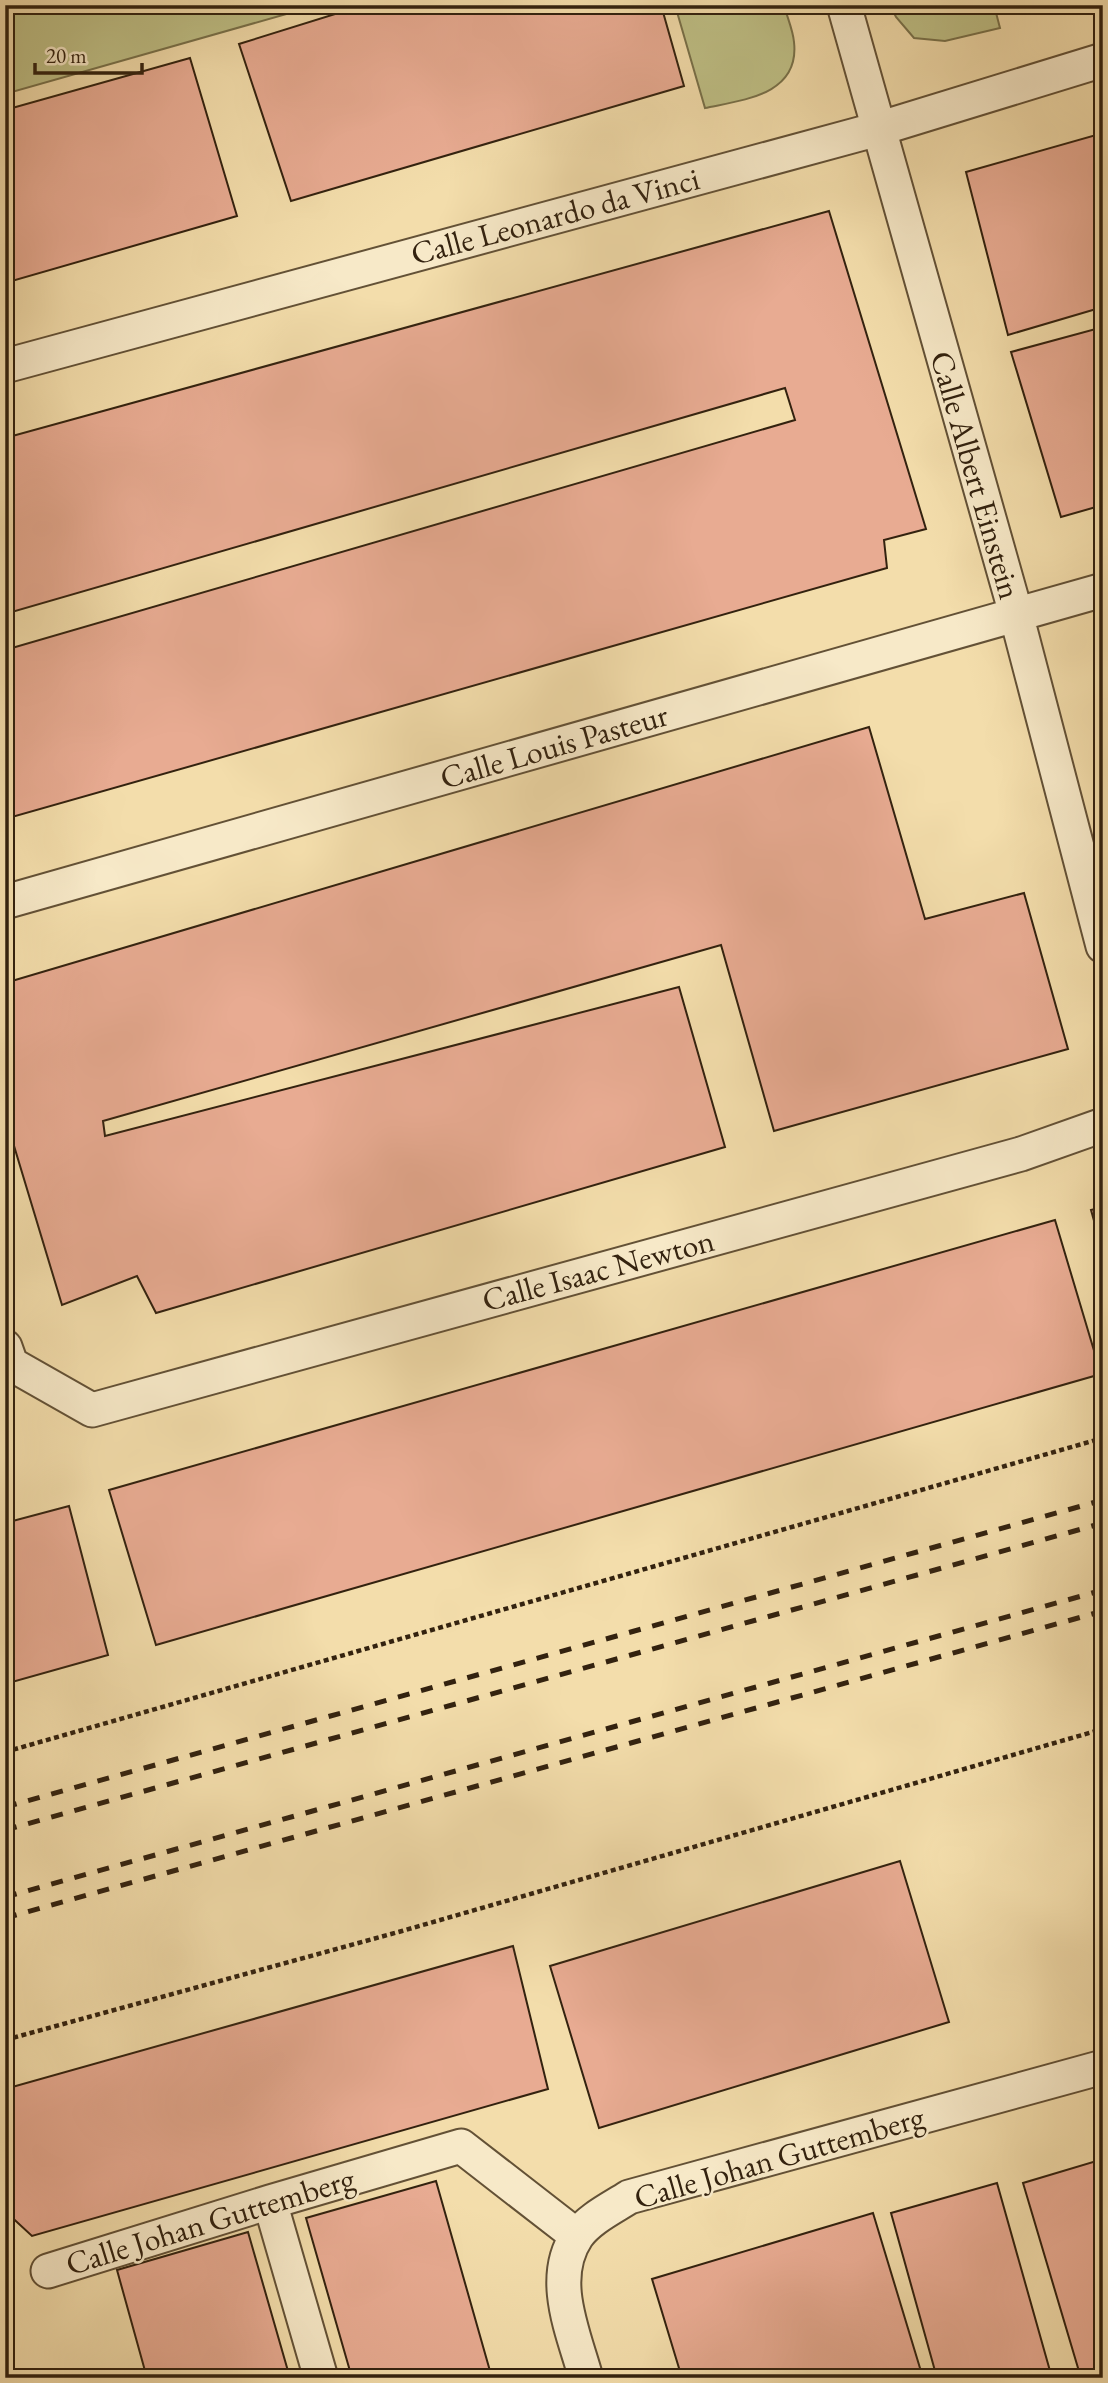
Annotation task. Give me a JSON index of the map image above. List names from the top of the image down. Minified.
{"streets":{"street":["Calle Leonardo da Vinci","Calle Albert Einstein","Calle Louis Pasteur","Calle Isaac Newton","Calle Johan Guttemberg"]},"crossings":[["Calle Leonardo da Vinci","Calle Albert Einstein"],["Calle Albert Einstein","Calle Louis Pasteur"]],"scale_bar":"20 m"}
